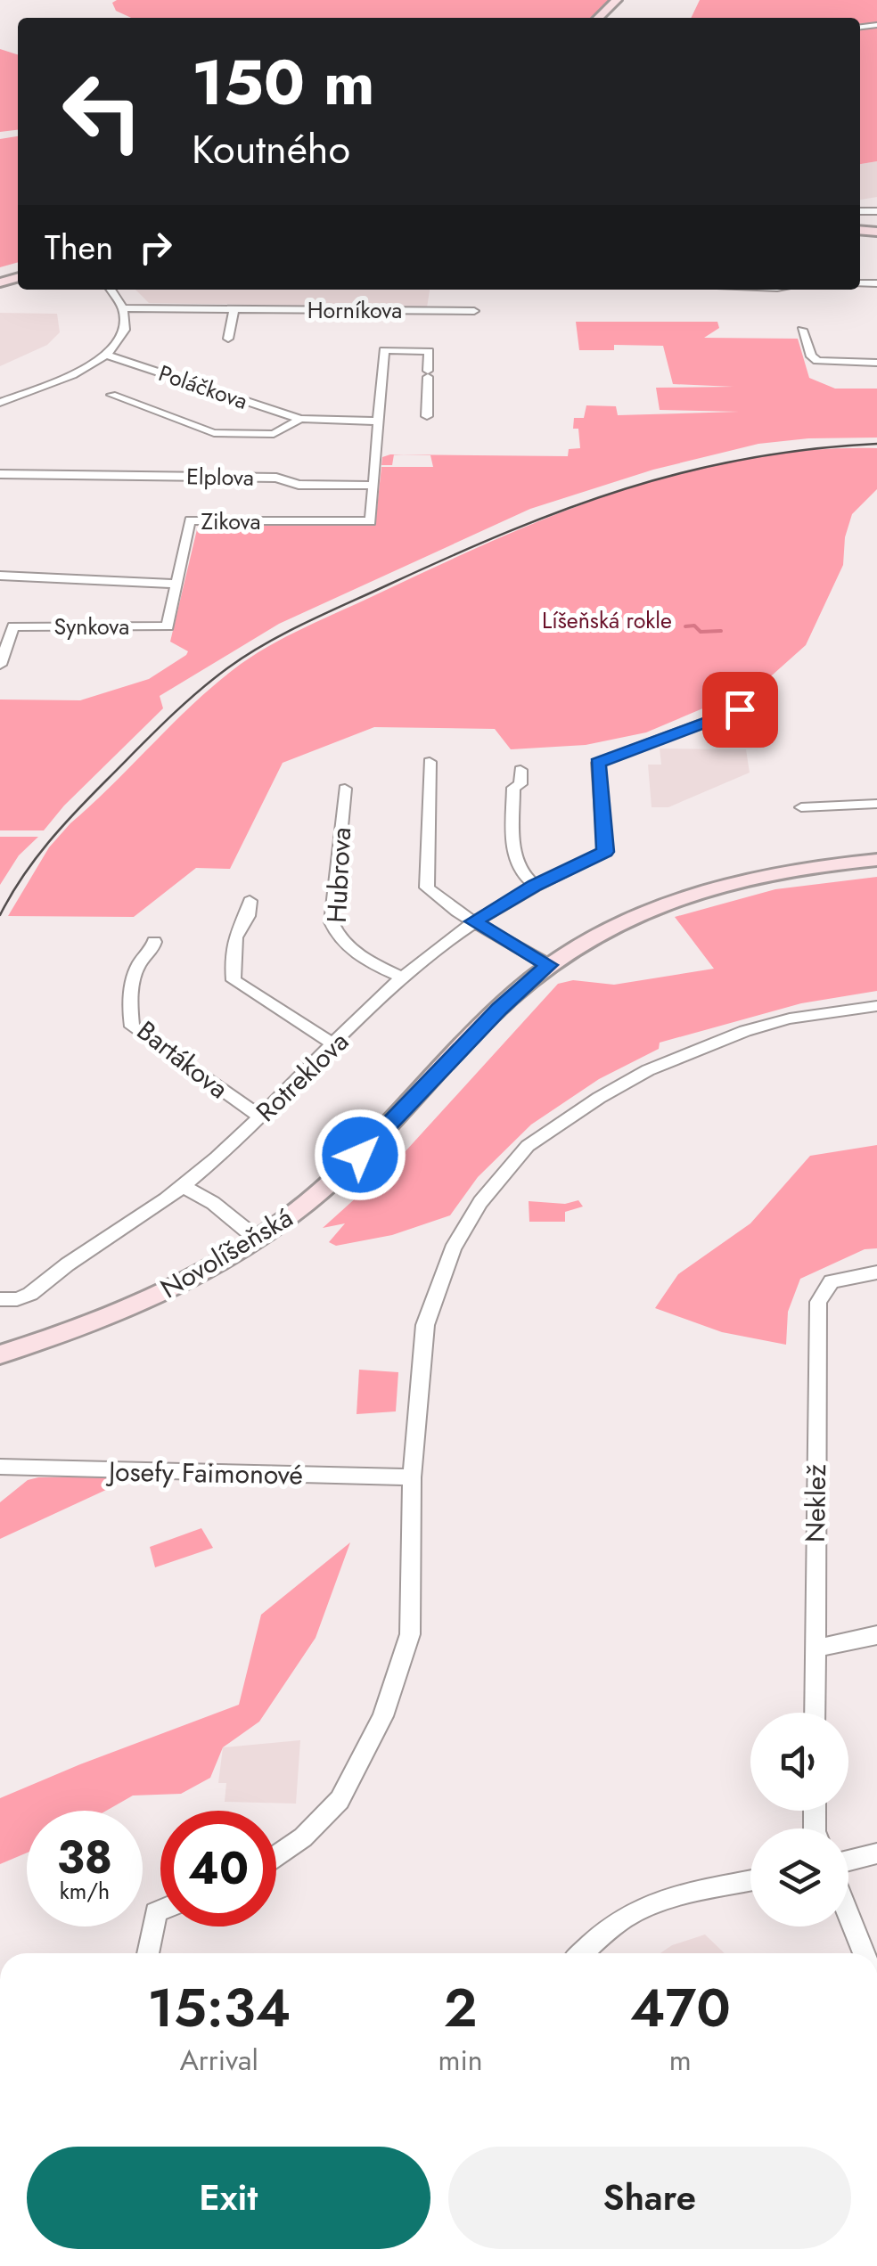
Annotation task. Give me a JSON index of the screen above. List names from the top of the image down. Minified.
{"streets":{"street":["Horníkova","Poláčkova","Elplova","Zikova","Synkova","Hubrova","Bartákova","Rotreklova","Novolíšeňská","Josefy Faimonové","Neklež"]},"crossings":[["Elplova","Zikova"],["Zikova","Synkova"],["Hubrova","Rotreklova"],["Bartákova","Rotreklova"]],"parks":["Líšeňská rokle"],"page":{"turn":["150 m","Koutného"],"then":"Then","speed":"38 km/h","limit":"40","eta":["15:34","Arrival","2","min","470","m"],"buttons":["Exit","Share"]}}
